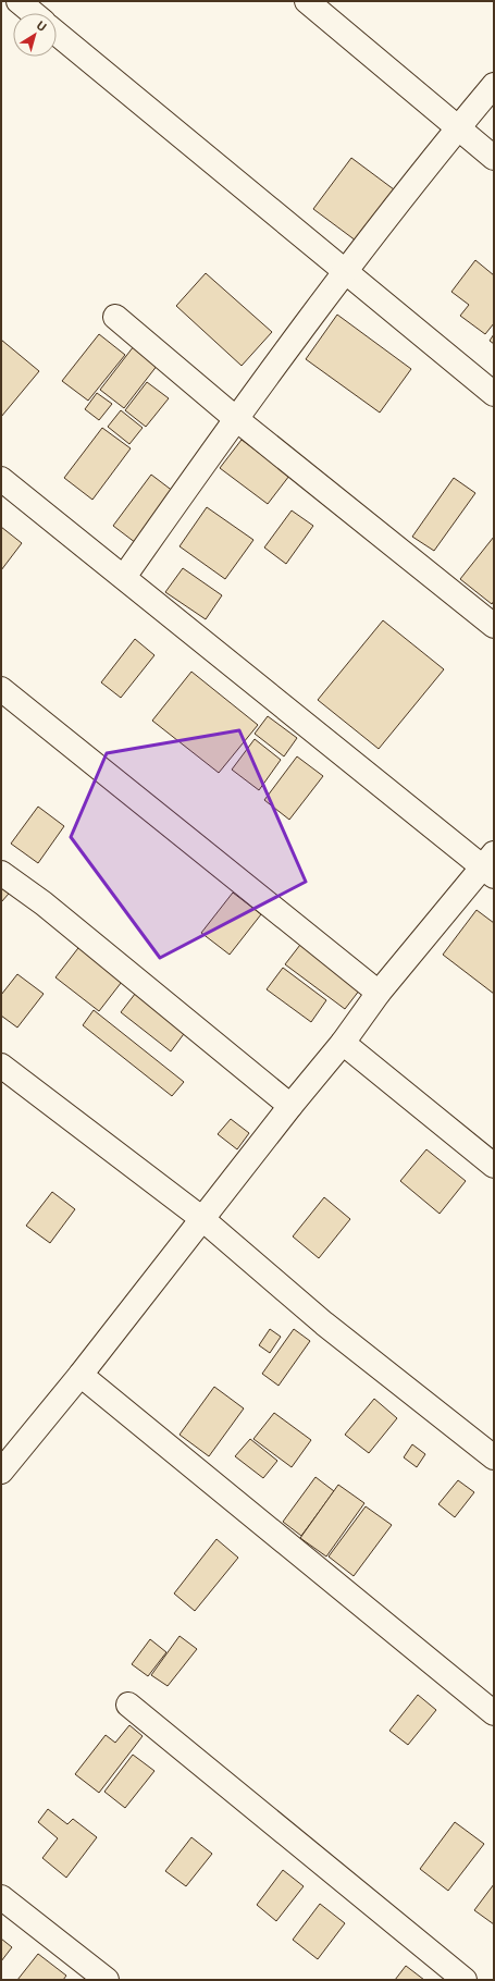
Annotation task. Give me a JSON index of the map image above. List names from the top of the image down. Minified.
{"north":"top right"}
